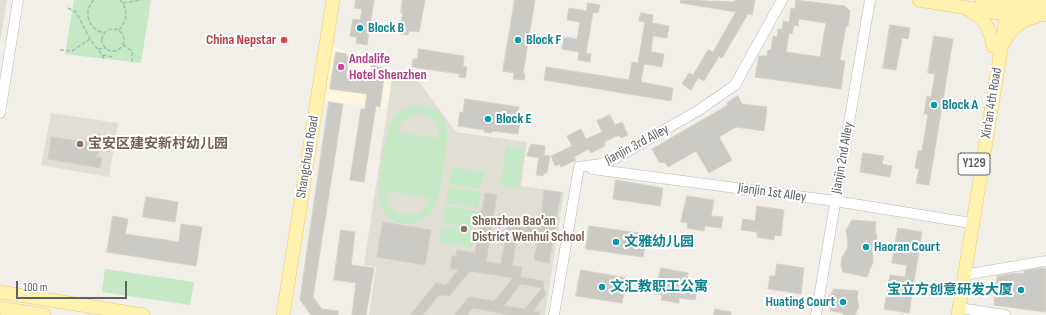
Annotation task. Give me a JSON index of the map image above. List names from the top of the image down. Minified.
{"streets":{"main road":["Xin'an 4th Road","Shangchuan Road","Y129"],"street":["Jianjin 3rd Alley","Jianjin 2nd Alley","Jianjin 1st Alley"]},"crossings":[["Xin'an 4th Road","Jianjin 1st Alley"],["Jianjin 3rd Alley","Jianjin 1st Alley"],["Jianjin 2nd Alley","Jianjin 1st Alley"]],"places":["Block B","China Nepstar","Block F","Andalife Hotel Shenzhen","Block A","Block E","宝安区建安新村幼儿园","Shenzhen Bao'an District Wenhui School","文雅幼儿园","Haoran Court","文汇教职工公寓","宝立方创意研发大厦","Huating Court"],"scale_bar":"100 m"}
